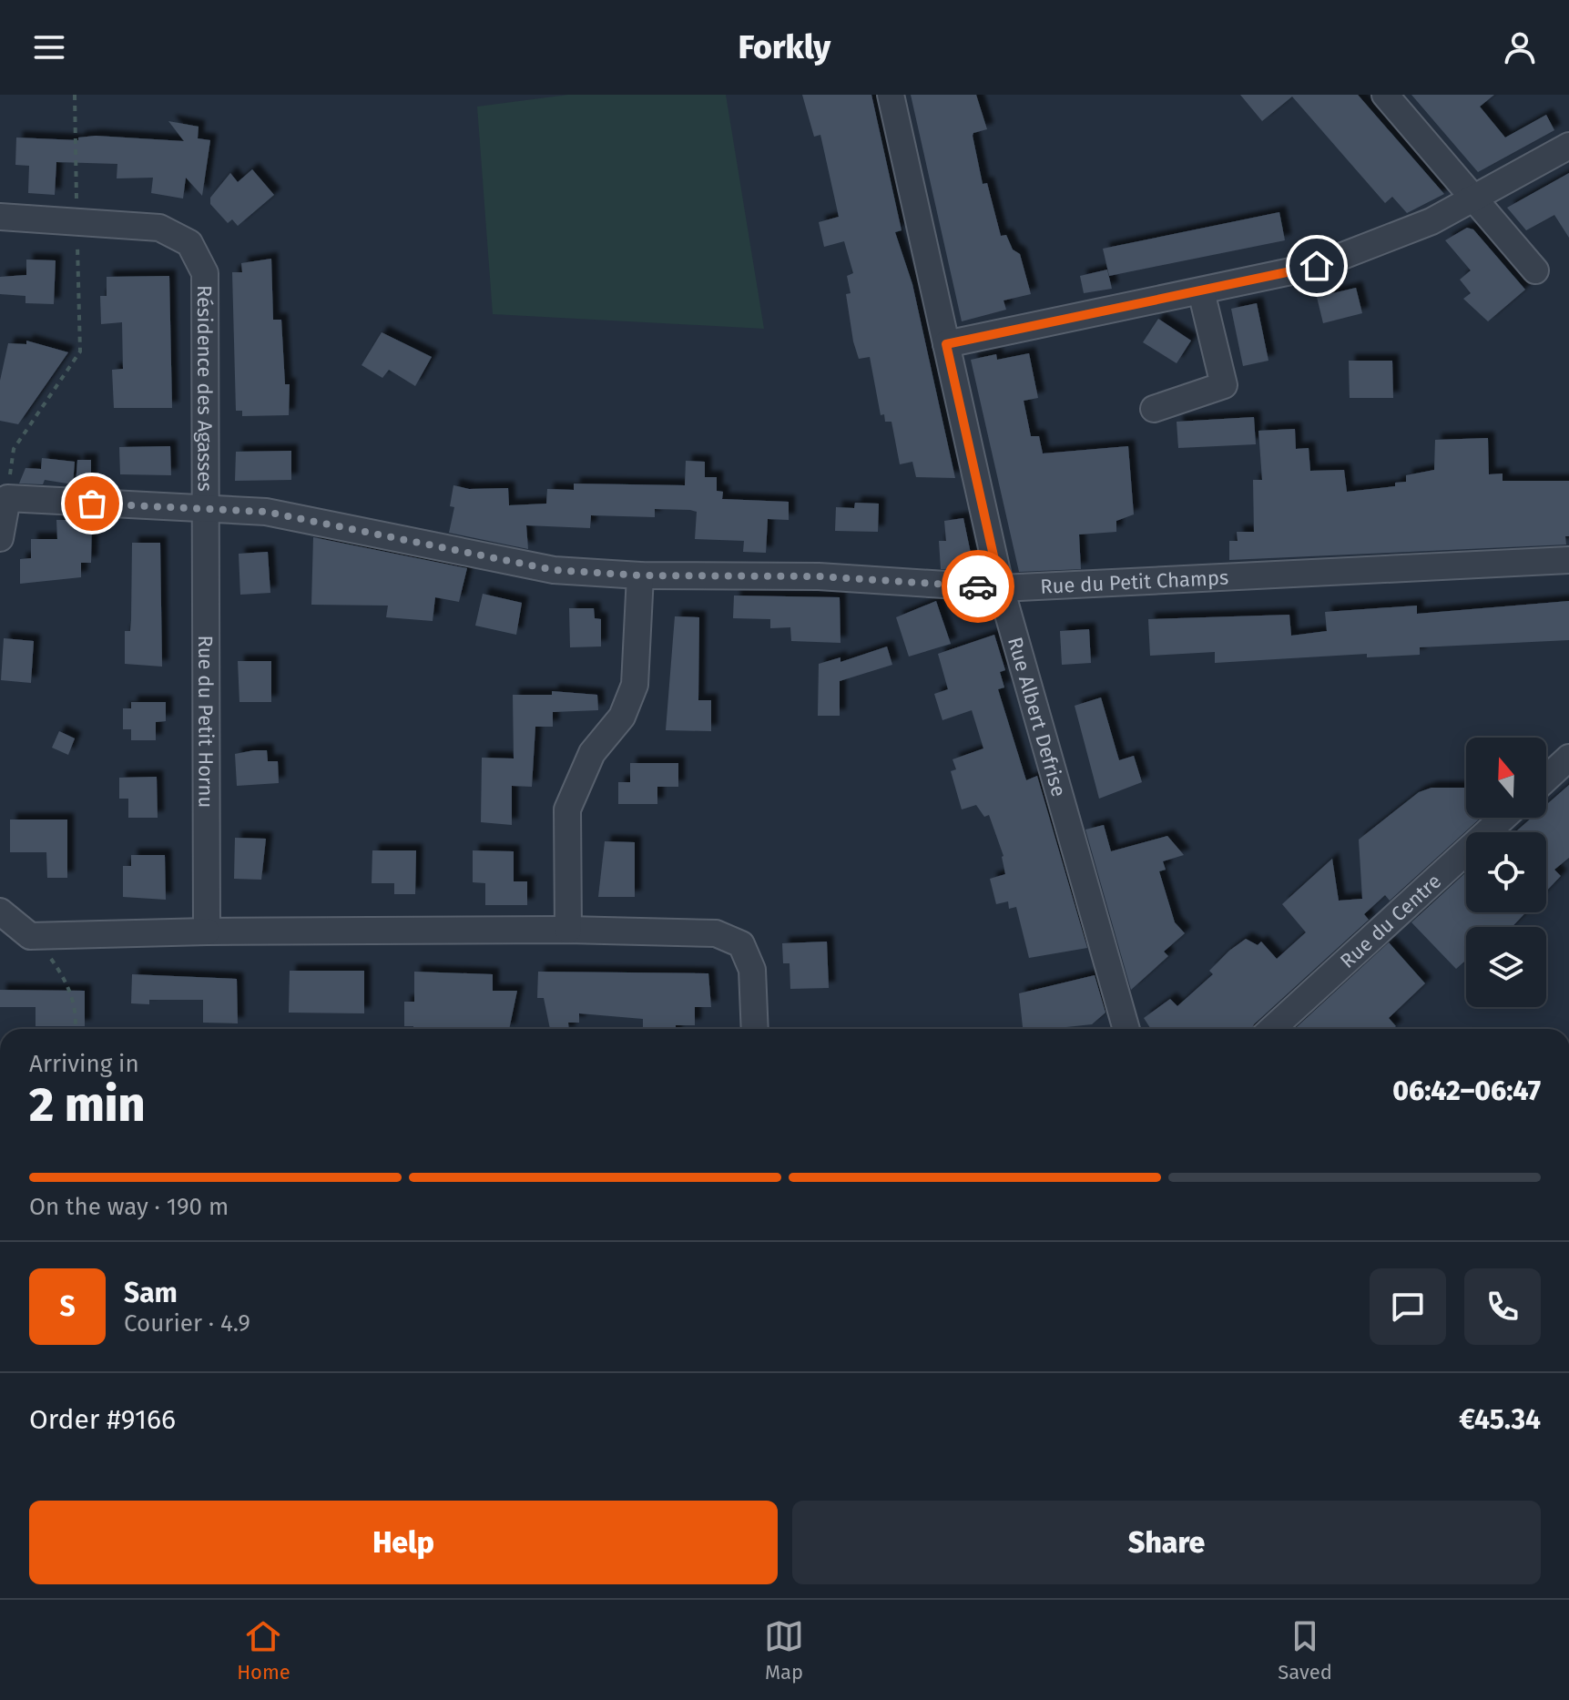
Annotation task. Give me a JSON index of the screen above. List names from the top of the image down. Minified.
{"streets":{"street":["Résidence des Agasses","Rue du Petit Champs","Rue Albert Defrise","Rue du Petit Hornu","Rue du Centre"]},"crossings":[["Résidence des Agasses","Rue du Petit Champs"],["Résidence des Agasses","Rue du Petit Hornu"],["Rue du Petit Champs","Rue Albert Defrise"],["Rue du Petit Champs","Rue du Petit Hornu"]],"north":"top","page":{"header":"Forkly","heading":["2 min","Arriving in","06:42–06:47"],"panel":["Sam","Courier · 4.9","Order #9166","€45.34"],"bar":"On the way · 190 m","round":"S","buttons":["Help","Share"],"tabs":["Home","Map","Saved"]}}
